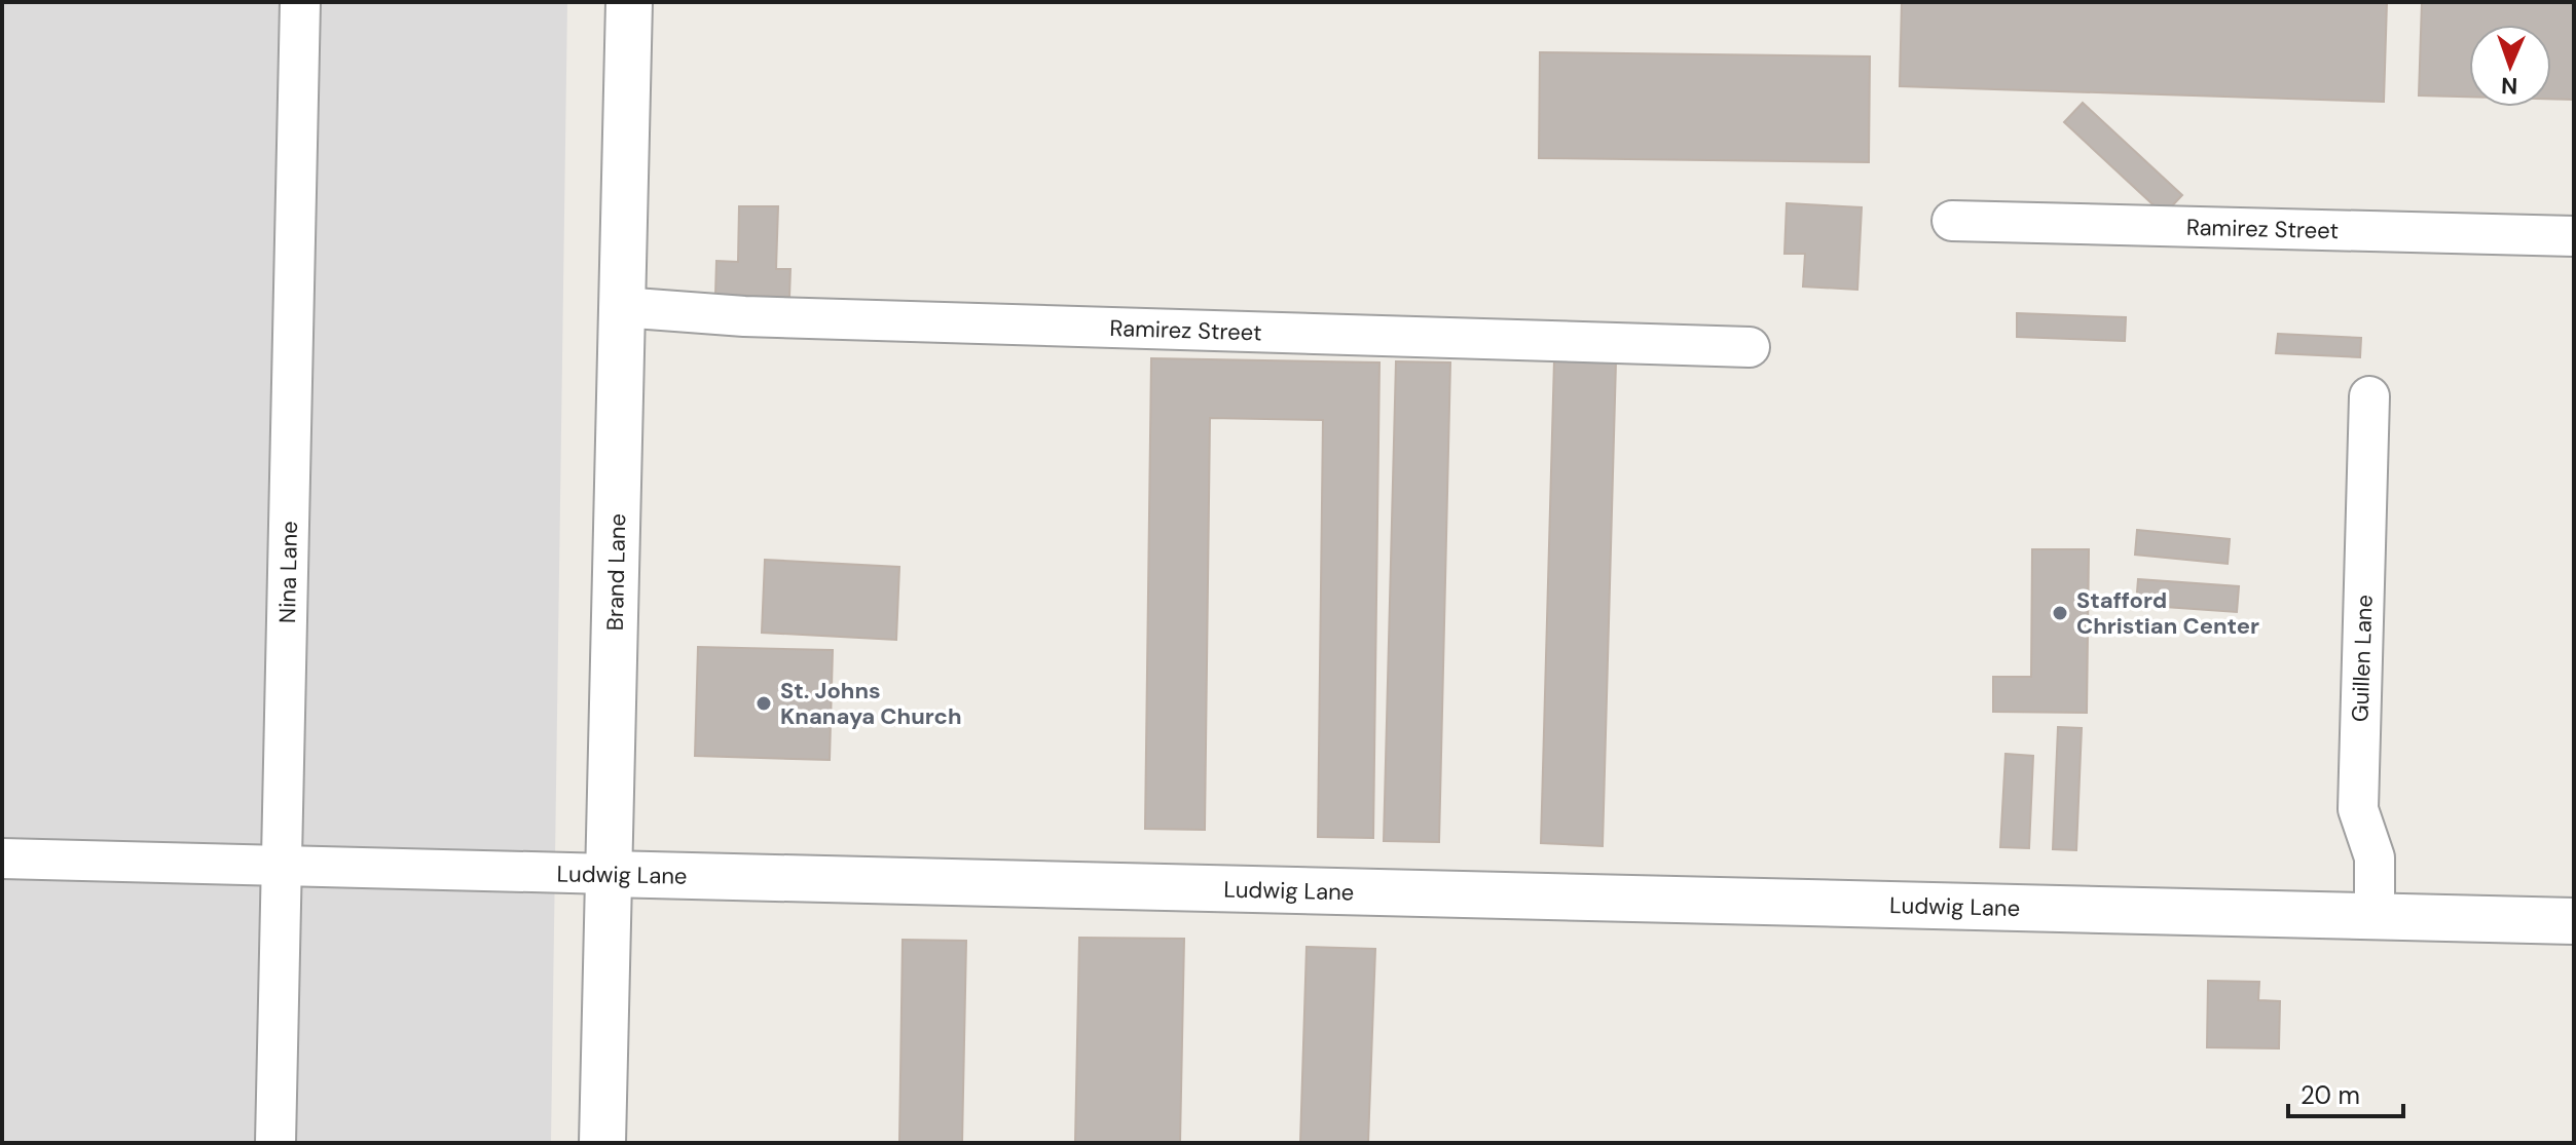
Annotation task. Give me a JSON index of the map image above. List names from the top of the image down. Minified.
{"streets":{"street":["Ramirez Street","Brand Lane","Nina Lane","Guillen Lane","Ludwig Lane"]},"crossings":[["Ramirez Street","Brand Lane"],["Brand Lane","Ludwig Lane"],["Nina Lane","Ludwig Lane"],["Guillen Lane","Ludwig Lane"]],"places":["Stafford Christian Center","St. Johns Knanaya Church"],"scale_bar":"20 m","north":"bottom"}
